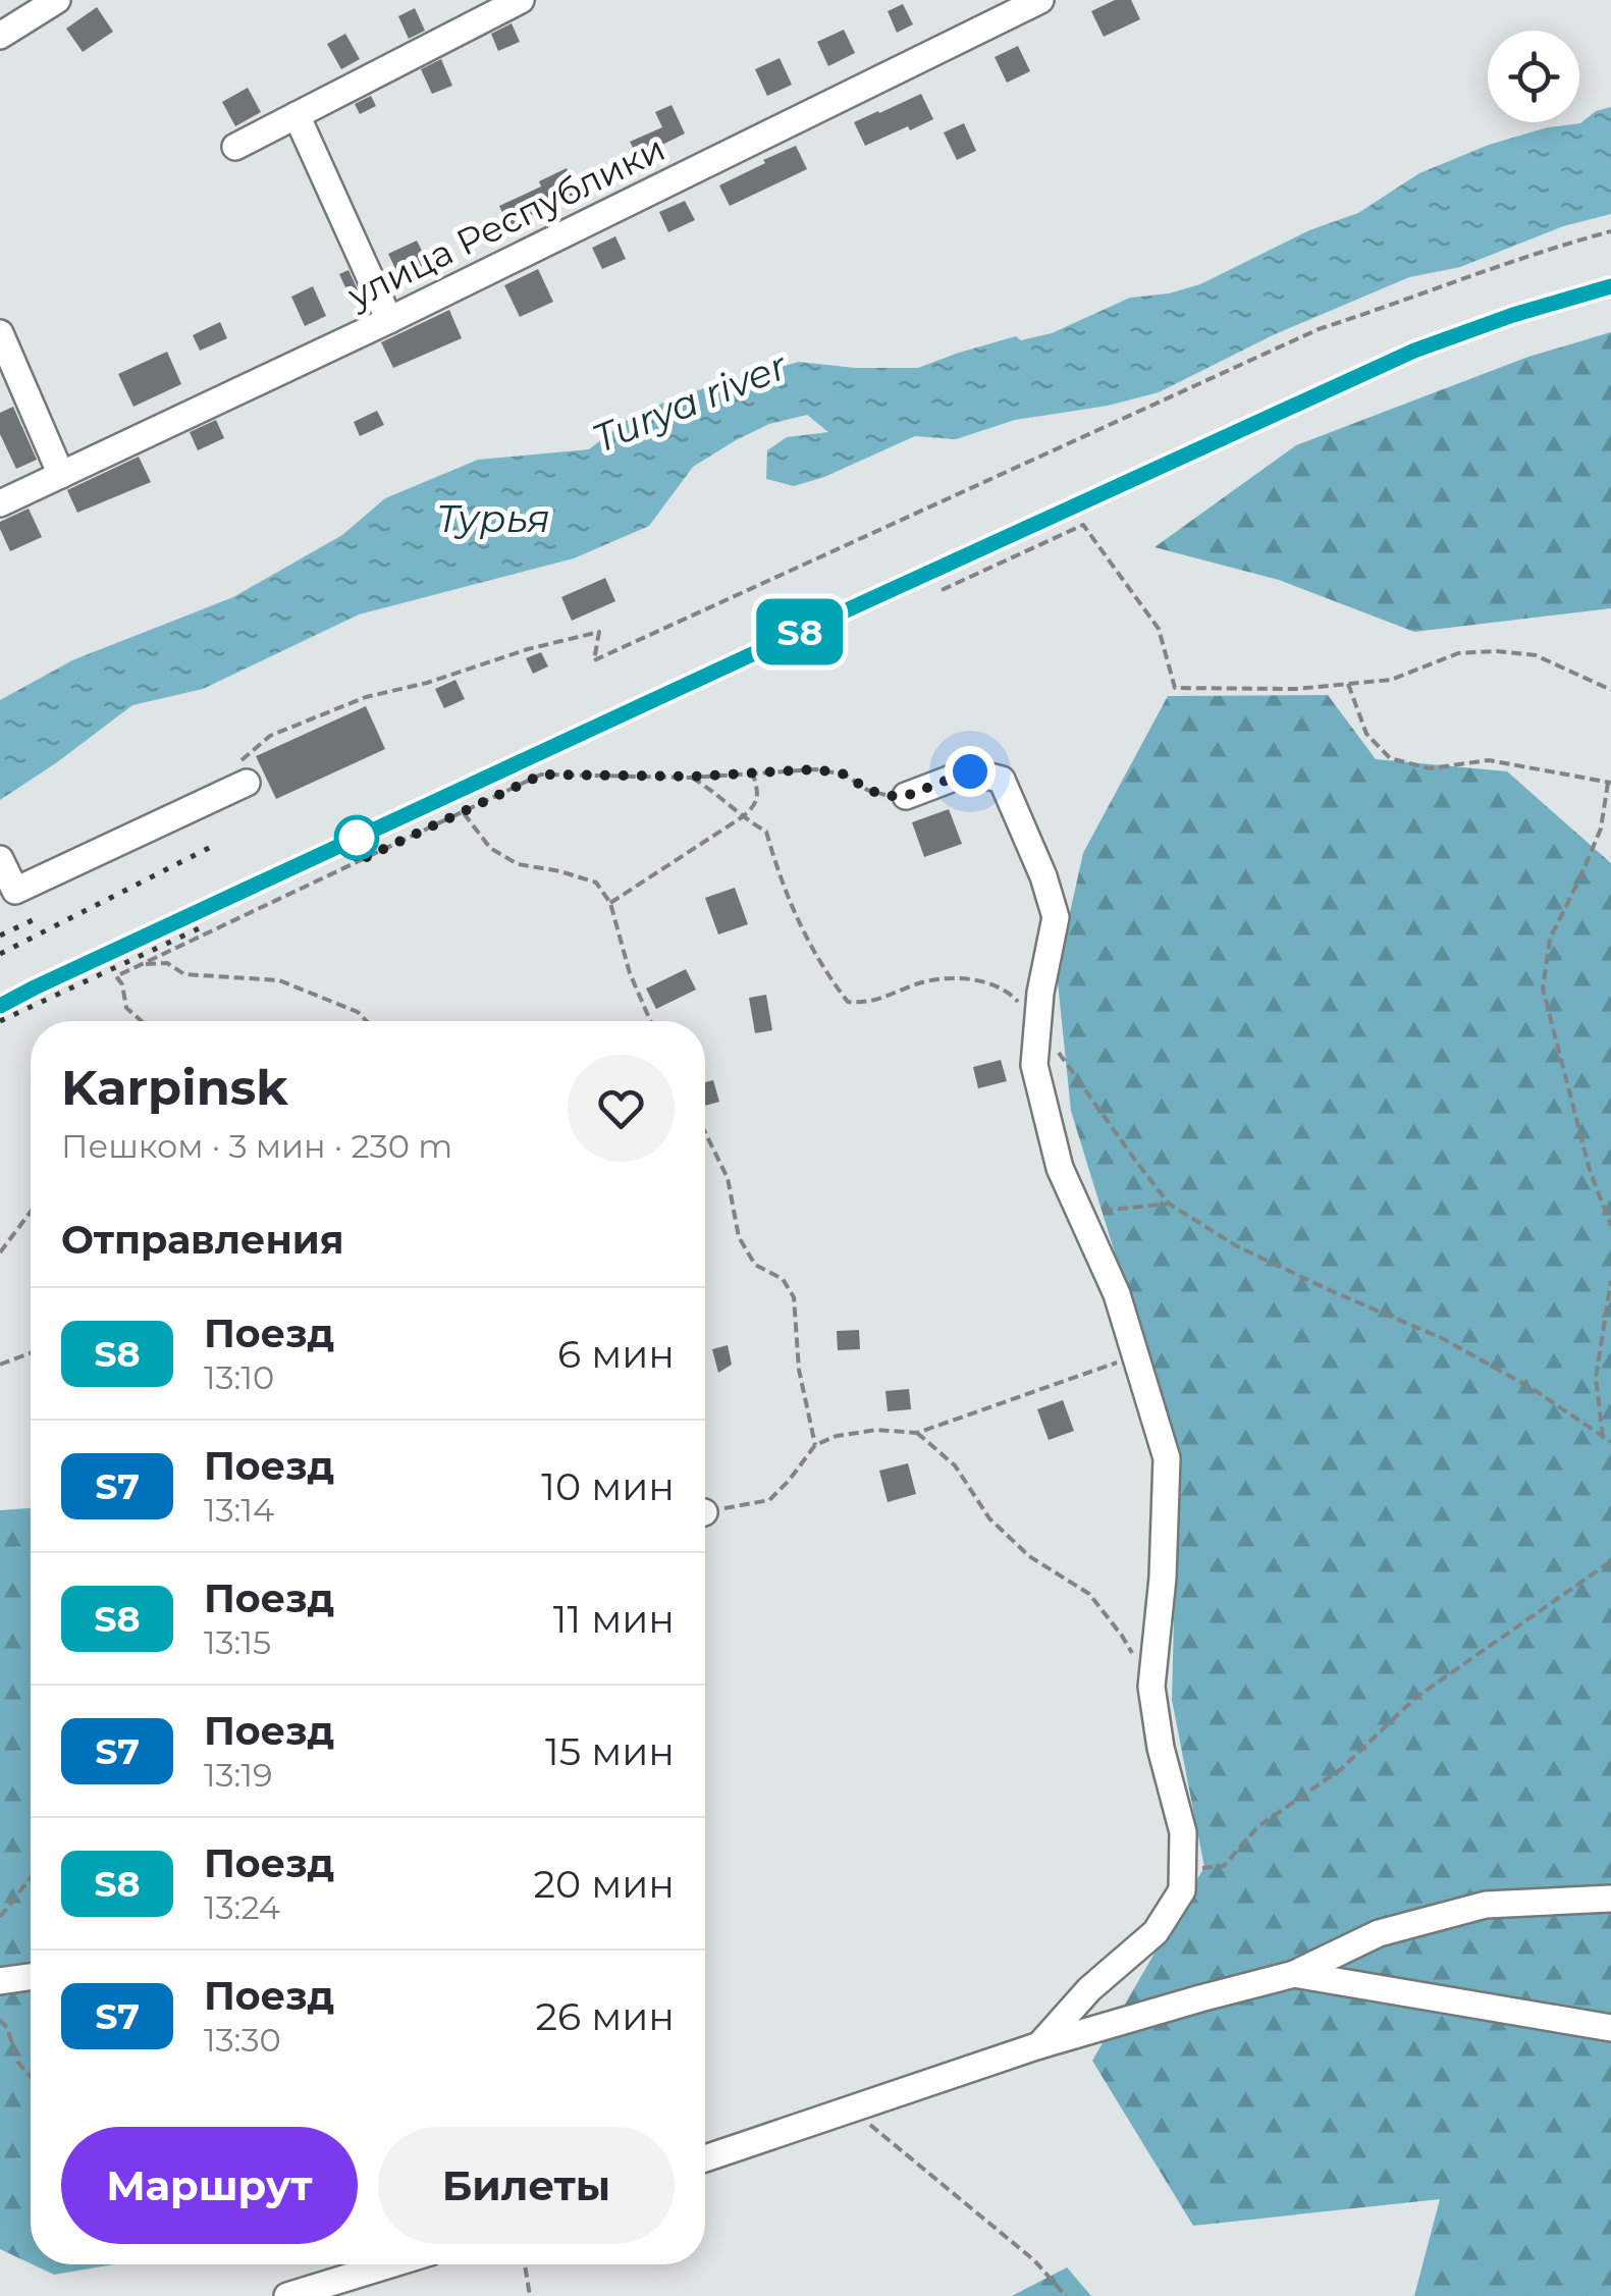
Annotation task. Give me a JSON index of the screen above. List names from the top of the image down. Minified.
{"streets":{"street":["улица Республики"]},"water":["Turya river","Турья"],"page":{"on_map":"S8","heading":[["Karpinsk","Пешком · 3 мин · 230 m"],"Отправления"],"list":[{"mark":"S8","name":"Поезд","note":"13:10","value":"6 мин"},{"mark":"S7","name":"Поезд","note":"13:14","value":"10 мин"},{"mark":"S8","name":"Поезд","note":"13:15","value":"11 мин"},{"mark":"S7","name":"Поезд","note":"13:19","value":"15 мин"},{"mark":"S8","name":"Поезд","note":"13:24","value":"20 мин"},{"mark":"S7","name":"Поезд","note":"13:30","value":"26 мин"}],"buttons":["Маршрут","Билеты"]}}
